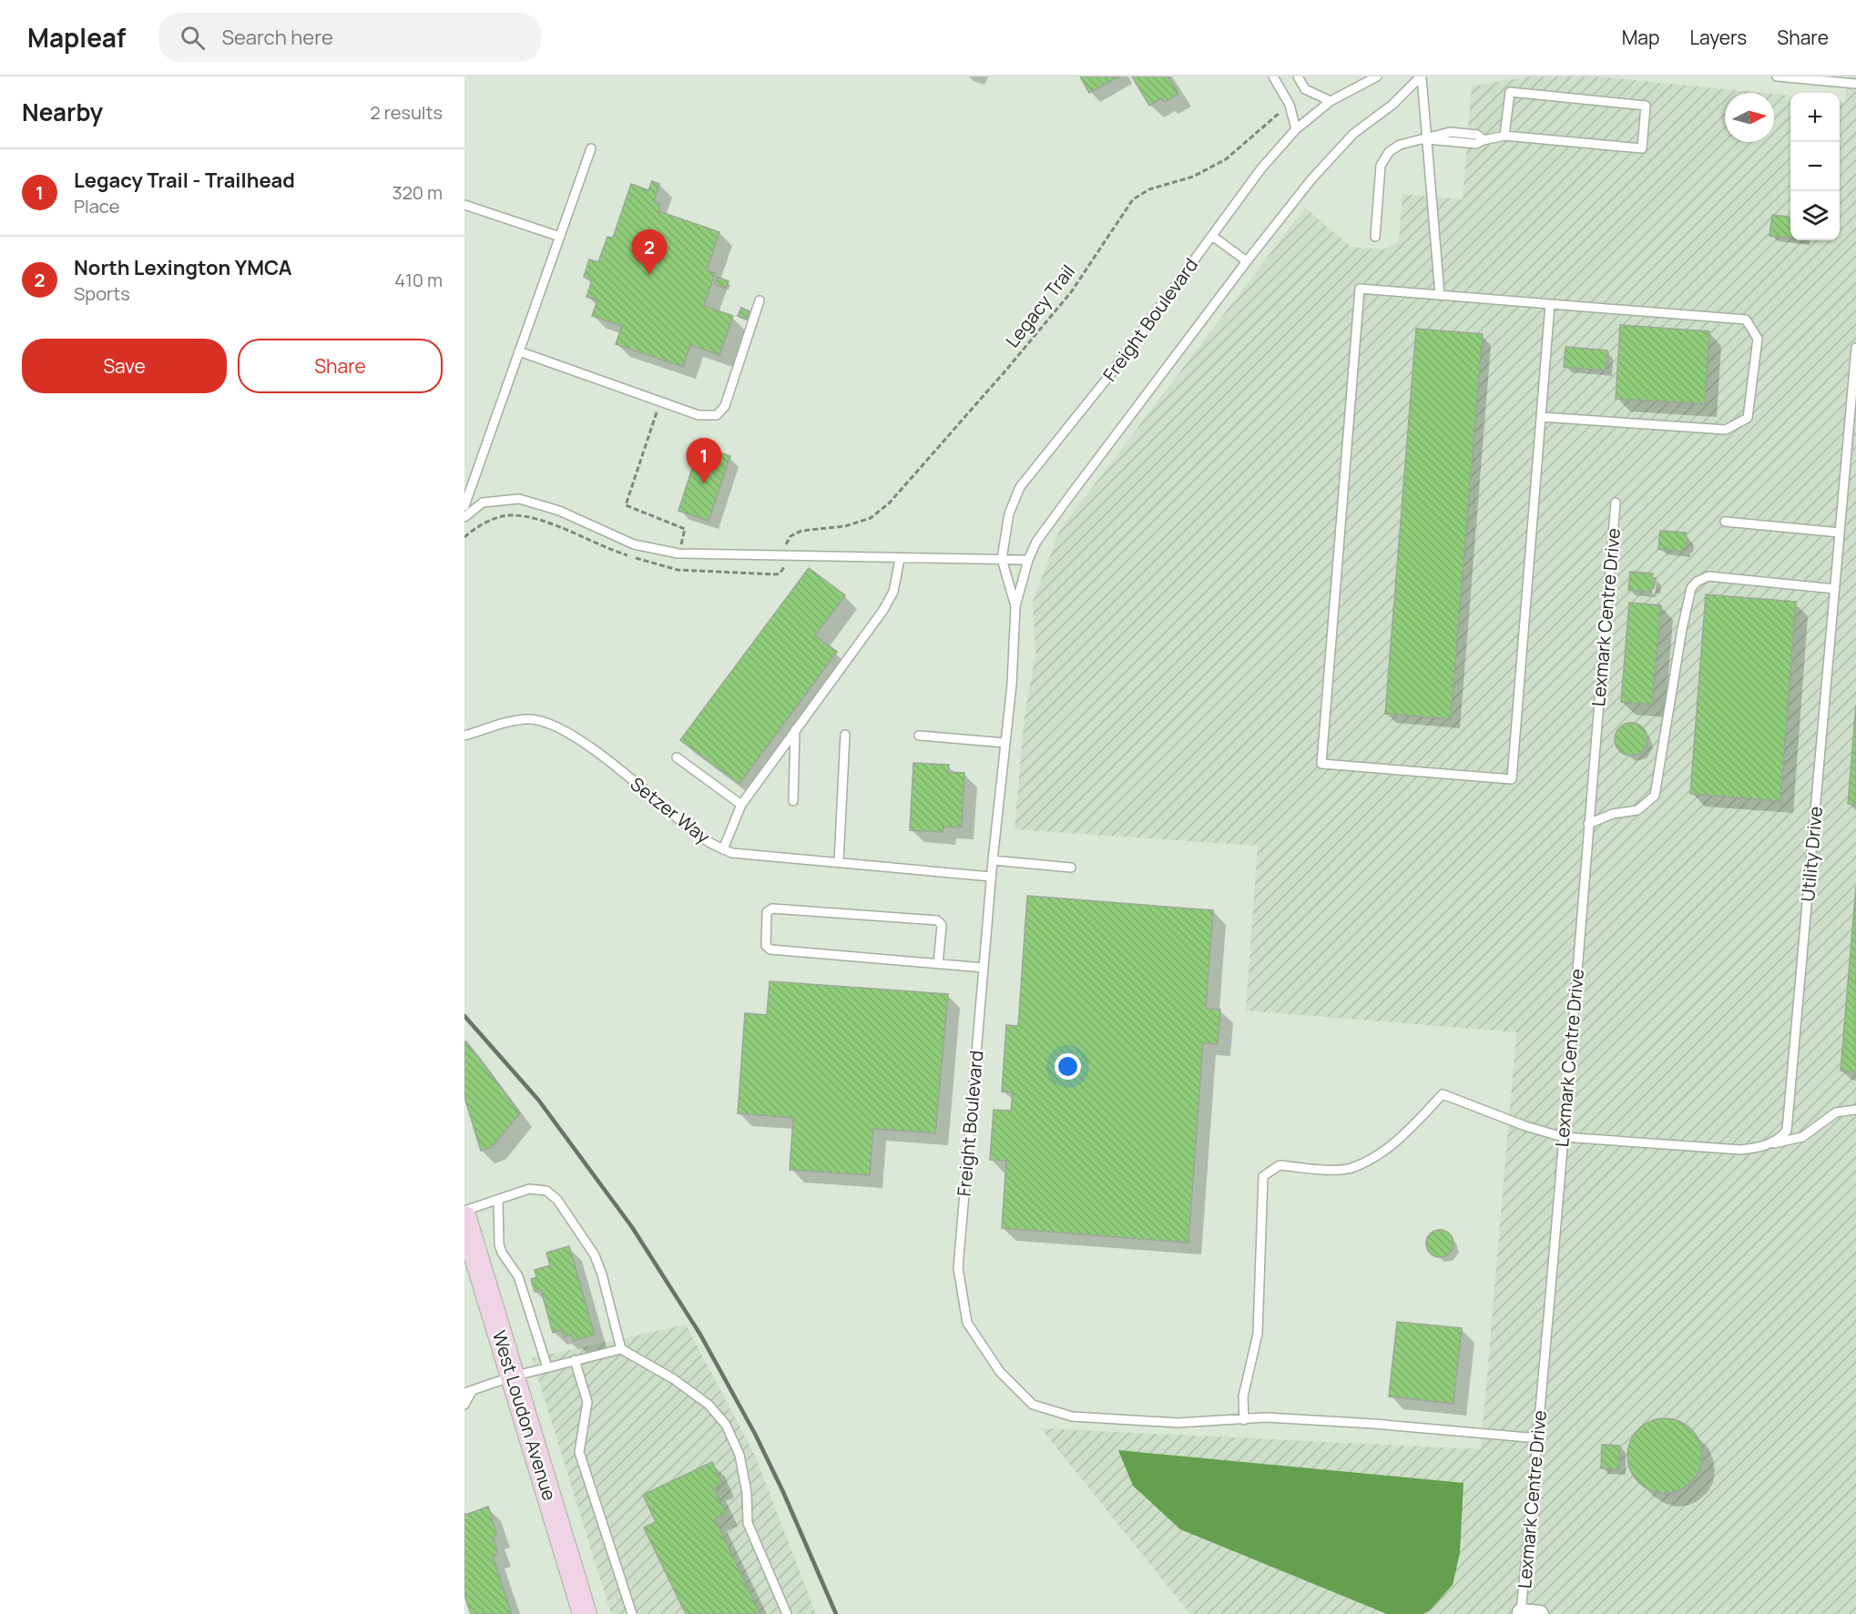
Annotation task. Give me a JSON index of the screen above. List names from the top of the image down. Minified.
{"streets":{"main road":["West Loudon Avenue"],"lane":["Freight Boulevard","Lexmark Centre Drive","Setzer Way","Utility Drive"],"path":["Legacy Trail"]},"crossings":[["Freight Boulevard","Lexmark Centre Drive"],["Freight Boulevard","Setzer Way"]],"north":"right","page":{"header":"Mapleaf","search":"Search here","nav":["Map","Layers","Share"],"heading":["Nearby","2 results"],"map_buttons":["+","−"],"list":[{"mark":"1","name":"Legacy Trail - Trailhead","note":"Place","value":"320 m"},{"mark":"2","name":"North Lexington YMCA","note":"Sports","value":"410 m"}],"pins":["2","1"],"buttons":["Save","Share"]}}
